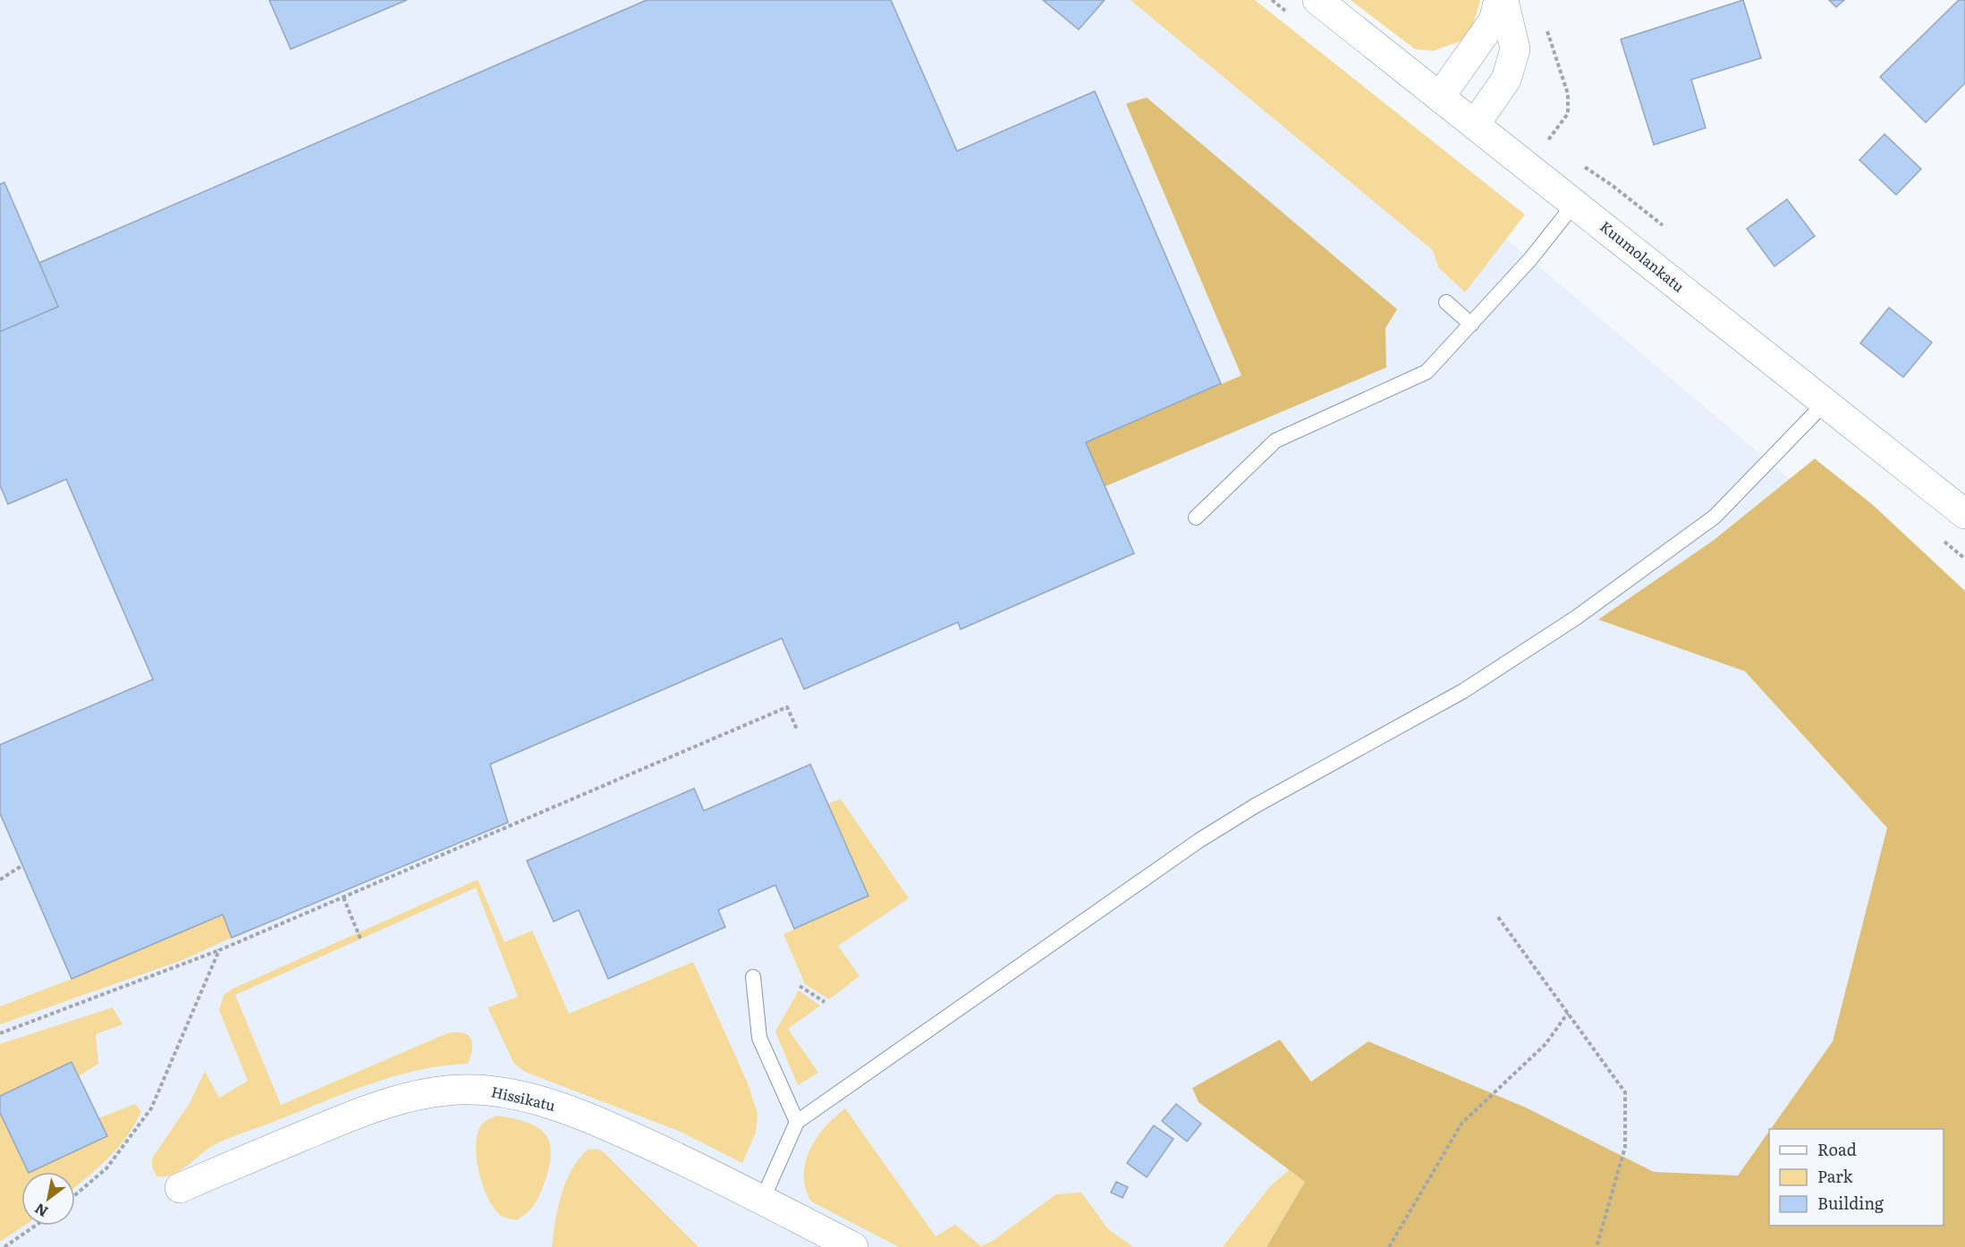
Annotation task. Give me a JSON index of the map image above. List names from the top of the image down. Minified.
{"streets":{"street":["Kuumolankatu","Hissikatu"]},"legend":["Road","Park","Building"],"north":"bottom left"}
